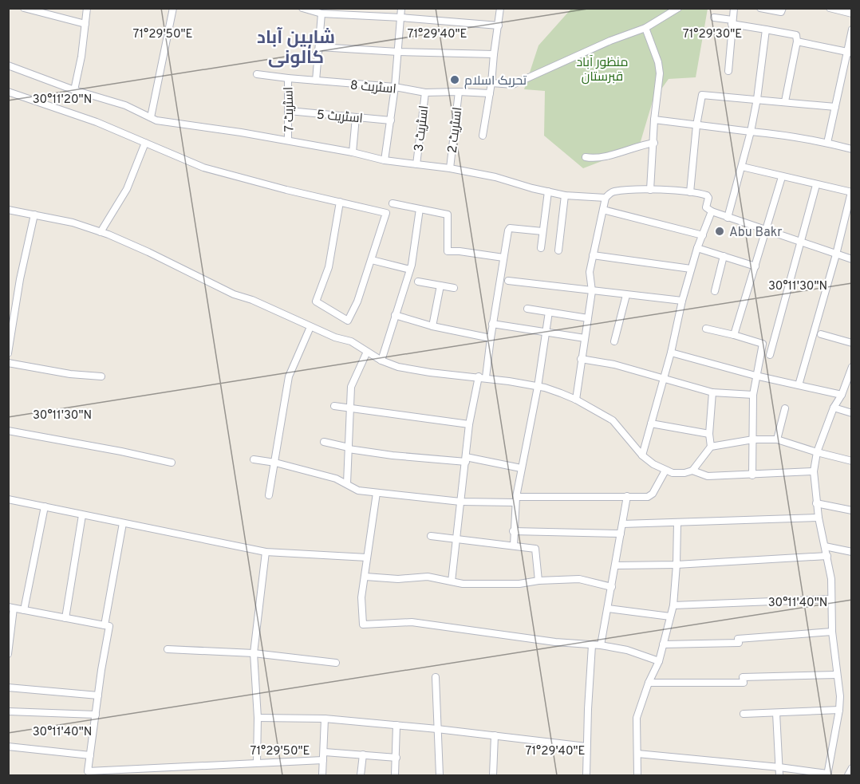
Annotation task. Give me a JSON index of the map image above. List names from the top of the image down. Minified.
{"streets":{"street":["اسٹریٹ 8","اسٹریٹ 7","اسٹریٹ 5","اسٹریٹ 3","اسٹریٹ 2"]},"crossings":[["اسٹریٹ 8","اسٹریٹ 7"],["اسٹریٹ 8","اسٹریٹ 3"],["اسٹریٹ 8","اسٹریٹ 2"],["اسٹریٹ 7","اسٹریٹ 5"]],"districts":["شاہین آباد کالونی"],"parks":["منظور آباد قبرستان"],"places":["تحریک اسلام","Abu Bakr"],"coordinates":["71°29'50\"E","71°29'40\"E","71°29'30\"E","30°11'20\"N","30°11'30\"N","30°11'40\"N"]}
